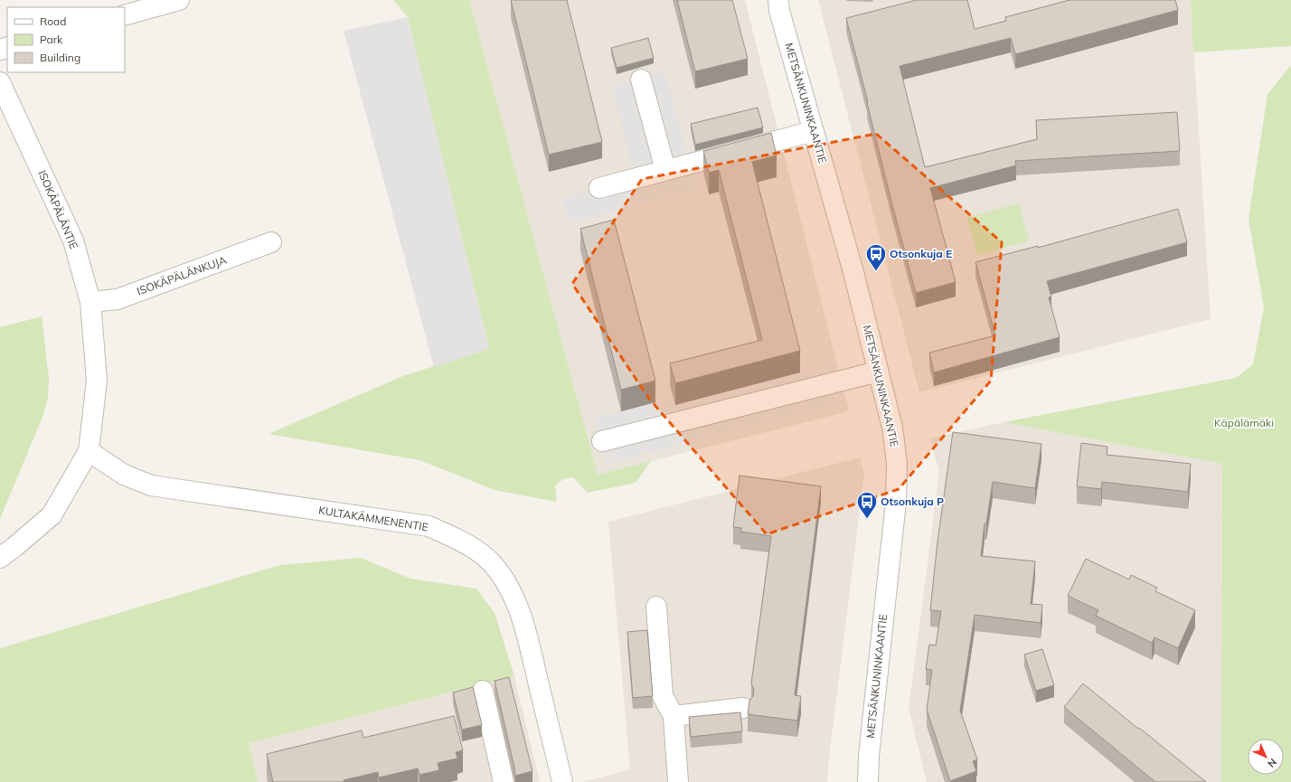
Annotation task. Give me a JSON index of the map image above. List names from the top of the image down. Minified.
{"streets":{"street":["METSÄNKUNINKAANTIE","ISOKÄPÄLÄNTIE","ISOKÄPÄLÄNKUJA","KULTAKÄMMENENTIE"]},"crossings":[["ISOKÄPÄLÄNTIE","ISOKÄPÄLÄNKUJA"],["ISOKÄPÄLÄNTIE","KULTAKÄMMENENTIE"]],"parks":["Käpälämäki"],"places":{"bus stop":["Otsonkuja E","Otsonkuja P"]},"legend":["Road","Park","Building"],"north":"bottom right"}
